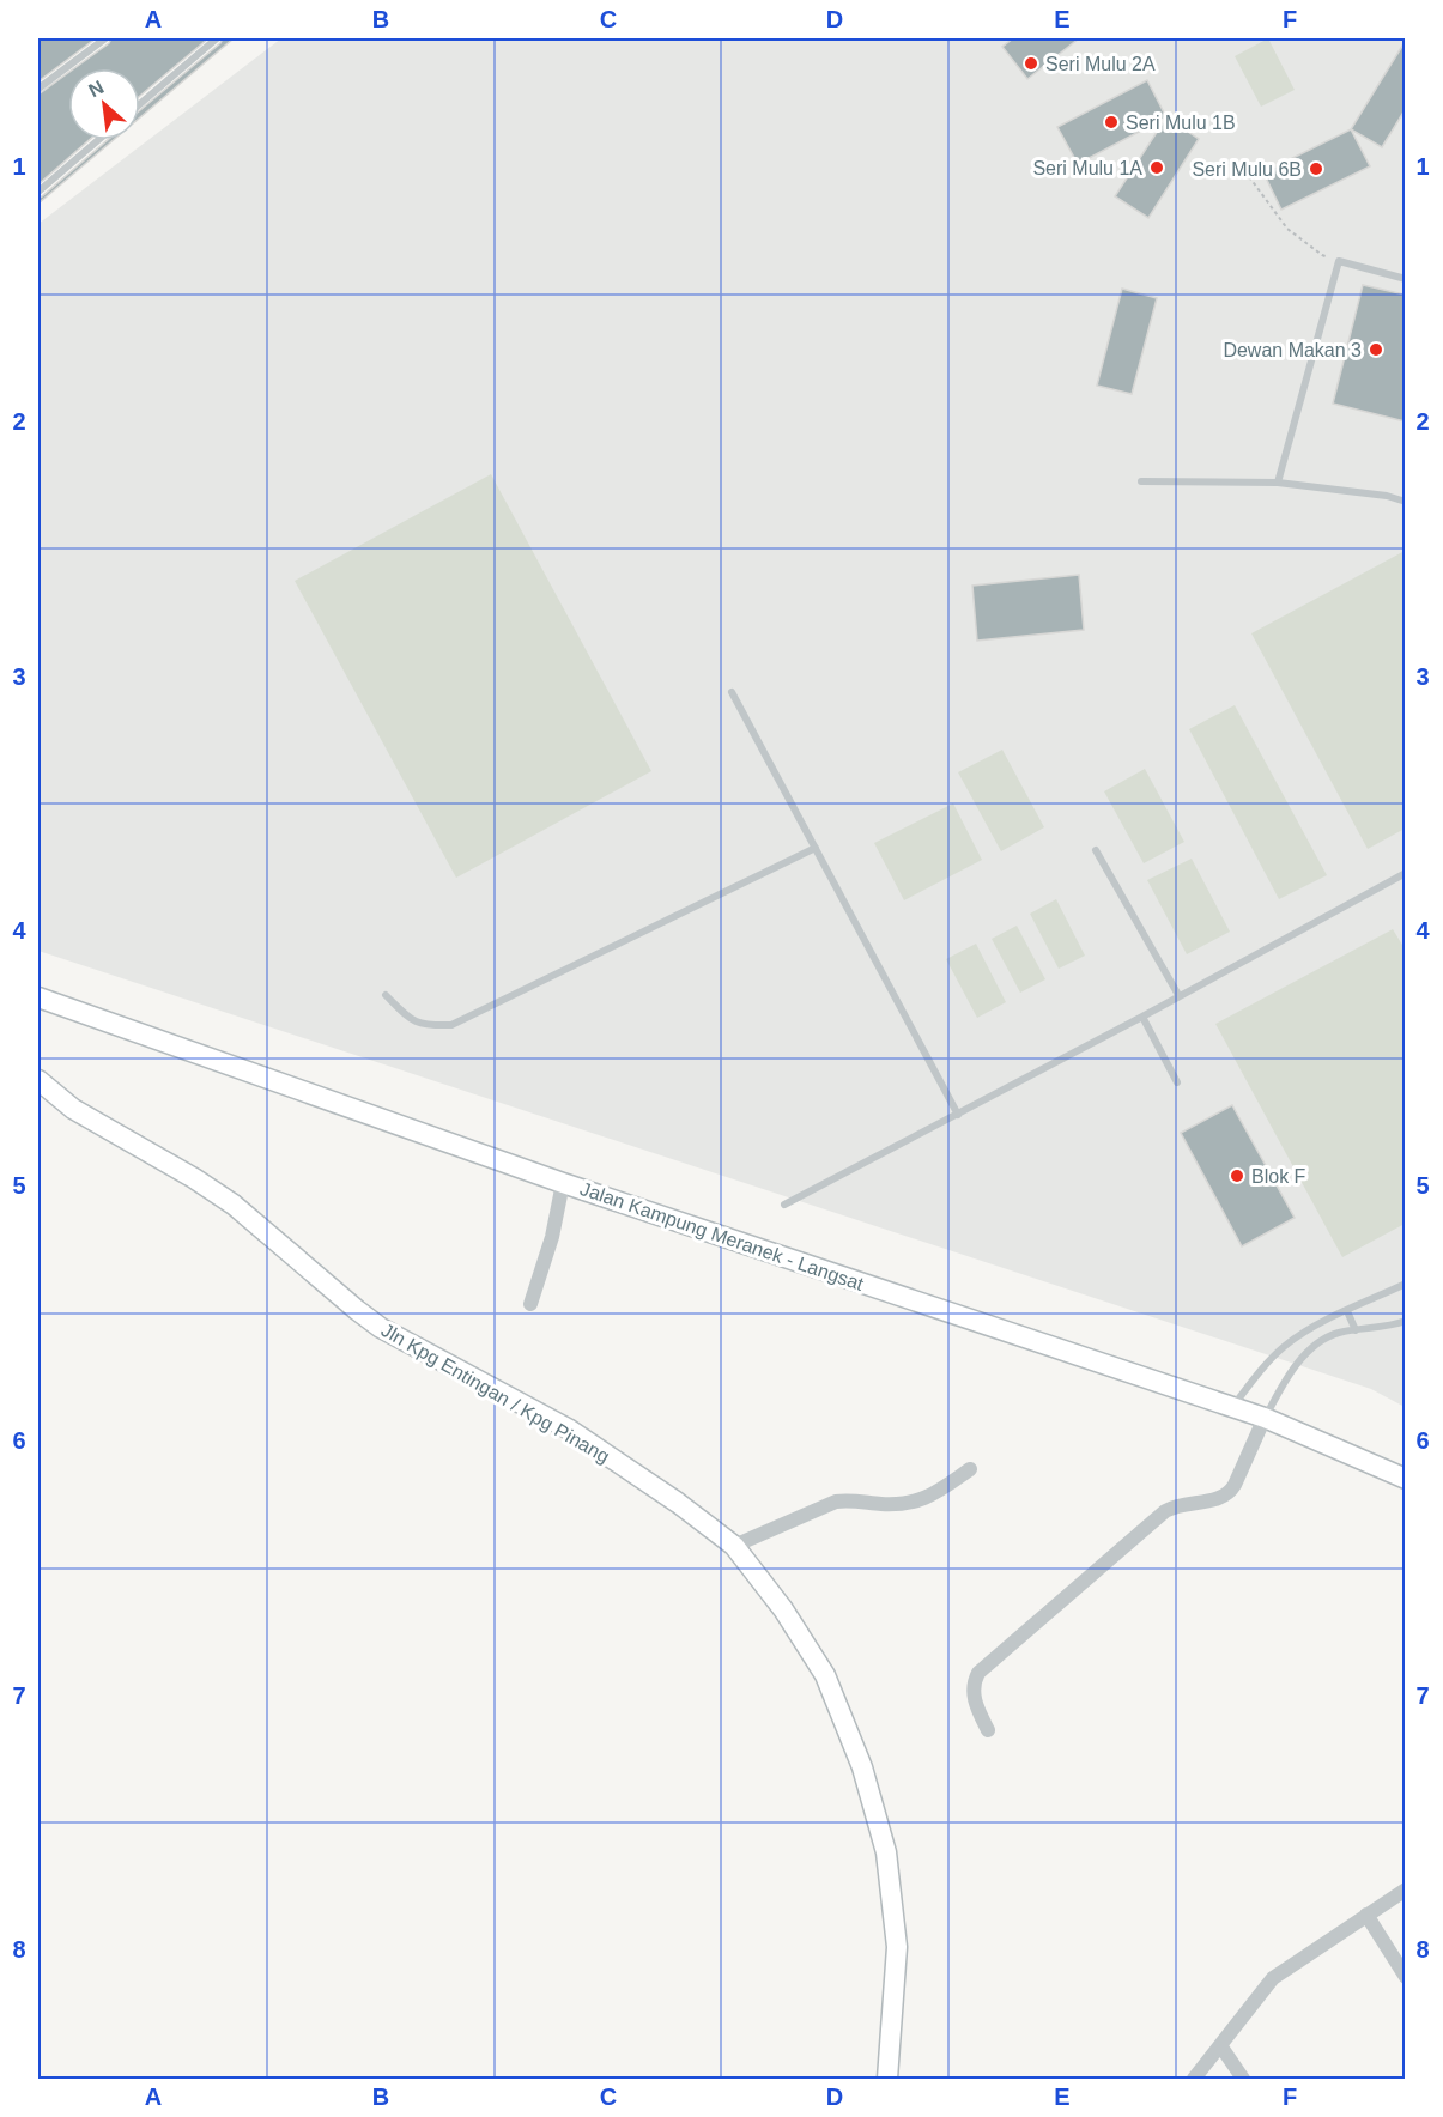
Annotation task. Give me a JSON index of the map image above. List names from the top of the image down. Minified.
{"streets":{"main road":["Jalan Kampung Meranek - Langsat","Jln Kpg Entingan / Kpg Pinang"]},"places":["Seri Mulu 2A","Seri Mulu 1B","Seri Mulu 1A","Seri Mulu 6B","Dewan Makan 3","Blok F"],"north":"top left","grid":{"columns":["A","B","C","D","E","F"],"rows":["1","2","3","4","5","6","7","8"]}}
